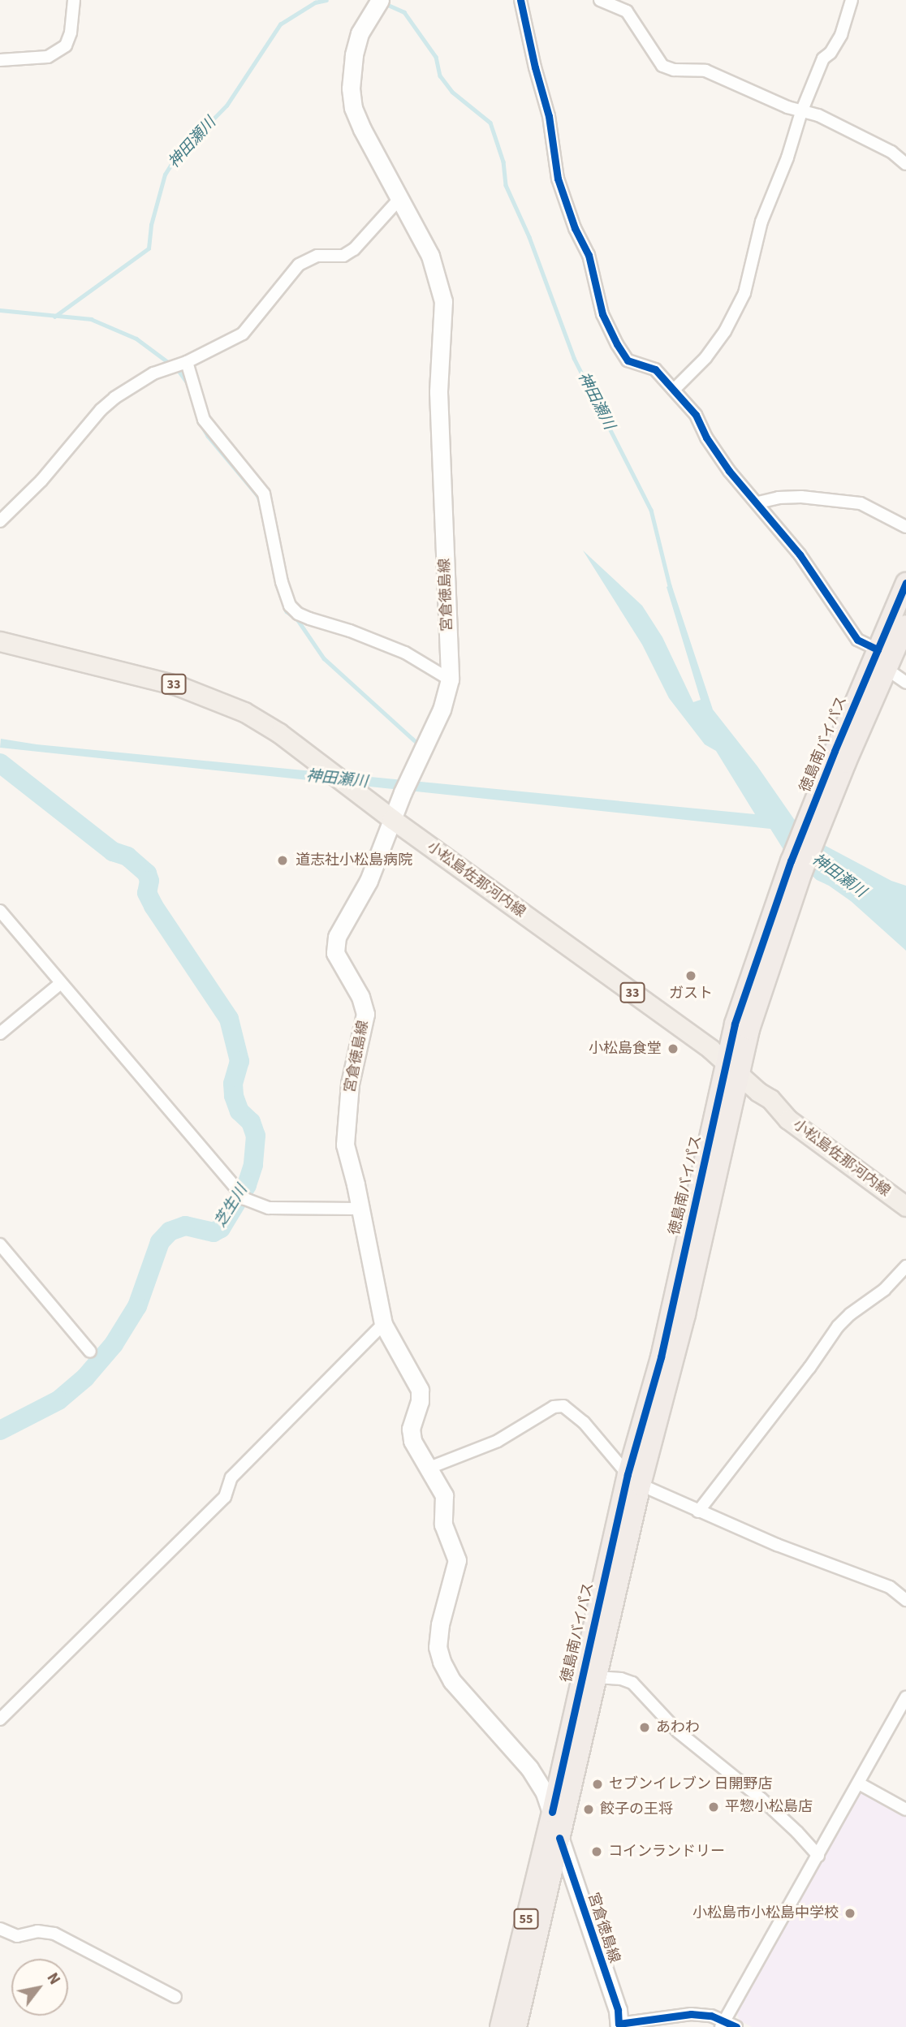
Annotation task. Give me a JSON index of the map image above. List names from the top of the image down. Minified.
{"streets":{"highway":["徳島南バイパス","55"],"main road":["宮倉徳島線","33","小松島佐那河内線"]},"crossings":[["宮倉徳島線","徳島南バイパス"],["宮倉徳島線","小松島佐那河内線"],["徳島南バイパス","小松島佐那河内線"]],"water":["神田瀬川","芝生川"],"places":["道志社小松島病院","ガスト","小松島食堂","あわわ","セブンイレブン 日開野店","平惣小松島店","餃子の王将","コインランドリー","小松島市小松島中学校"],"north":"top right"}
